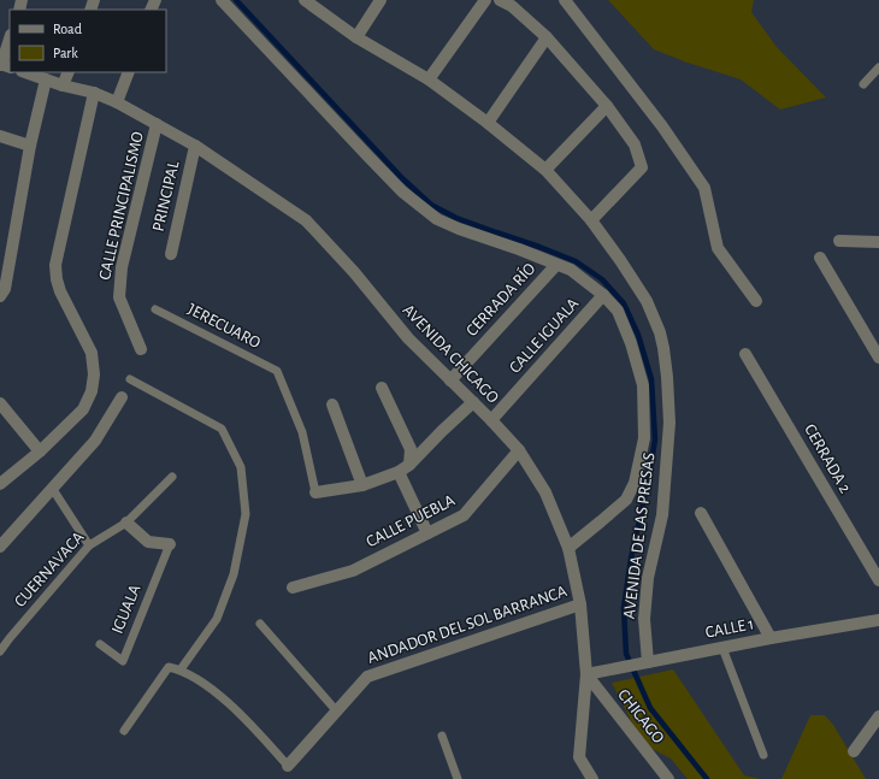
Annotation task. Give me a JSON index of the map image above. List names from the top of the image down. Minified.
{"streets":{"street":["PRINCIPAL","CALLE PRINCIPALISMO","CERRADA RÍO","CALLE IGUALA","AVENIDA CHICAGO","CERRADA 2","CALLE PUEBLA","AVENIDA DE LAS PRESAS","ANDADOR DEL SOL BARRANCA","CALLE 1","CHICAGO"],"lane":["JERECUARO","CUERNAVACA","IGUALA"]},"crossings":[["PRINCIPAL","AVENIDA CHICAGO"],["CALLE PRINCIPALISMO","AVENIDA CHICAGO"],["CERRADA RÍO","AVENIDA CHICAGO"],["CALLE IGUALA","AVENIDA CHICAGO"],["AVENIDA CHICAGO","CALLE PUEBLA"],["AVENIDA CHICAGO","ANDADOR DEL SOL BARRANCA"],["AVENIDA CHICAGO","CALLE 1"],["AVENIDA CHICAGO","CHICAGO"],["AVENIDA DE LAS PRESAS","CALLE 1"],["CALLE 1","CHICAGO"]],"legend":["Road","Park"]}
